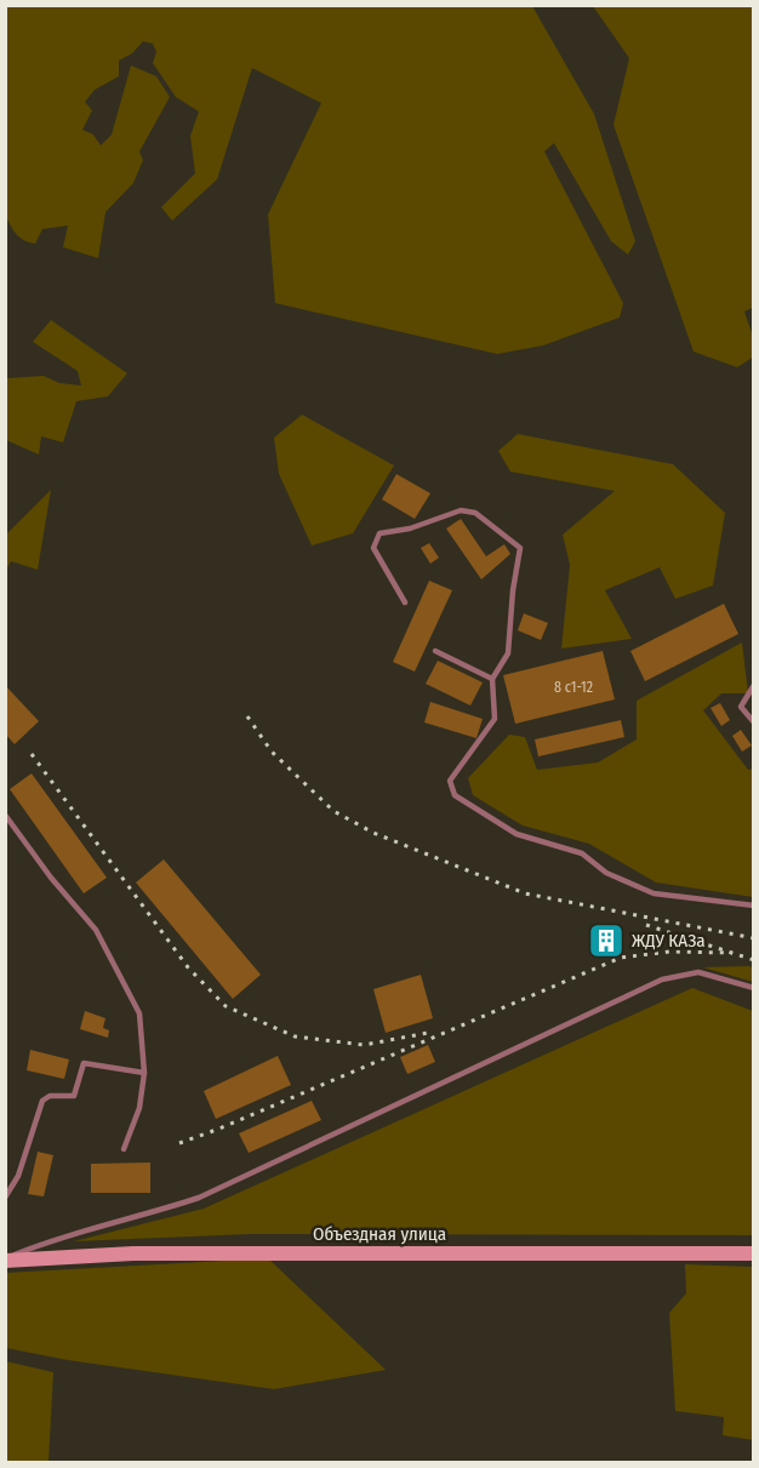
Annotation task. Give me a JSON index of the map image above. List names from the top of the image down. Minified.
{"streets":{"main road":["Объездная улица"]},"places":{"building":["ЖДУ КАЗа"]},"house_numbers":["8 с1-12"]}
